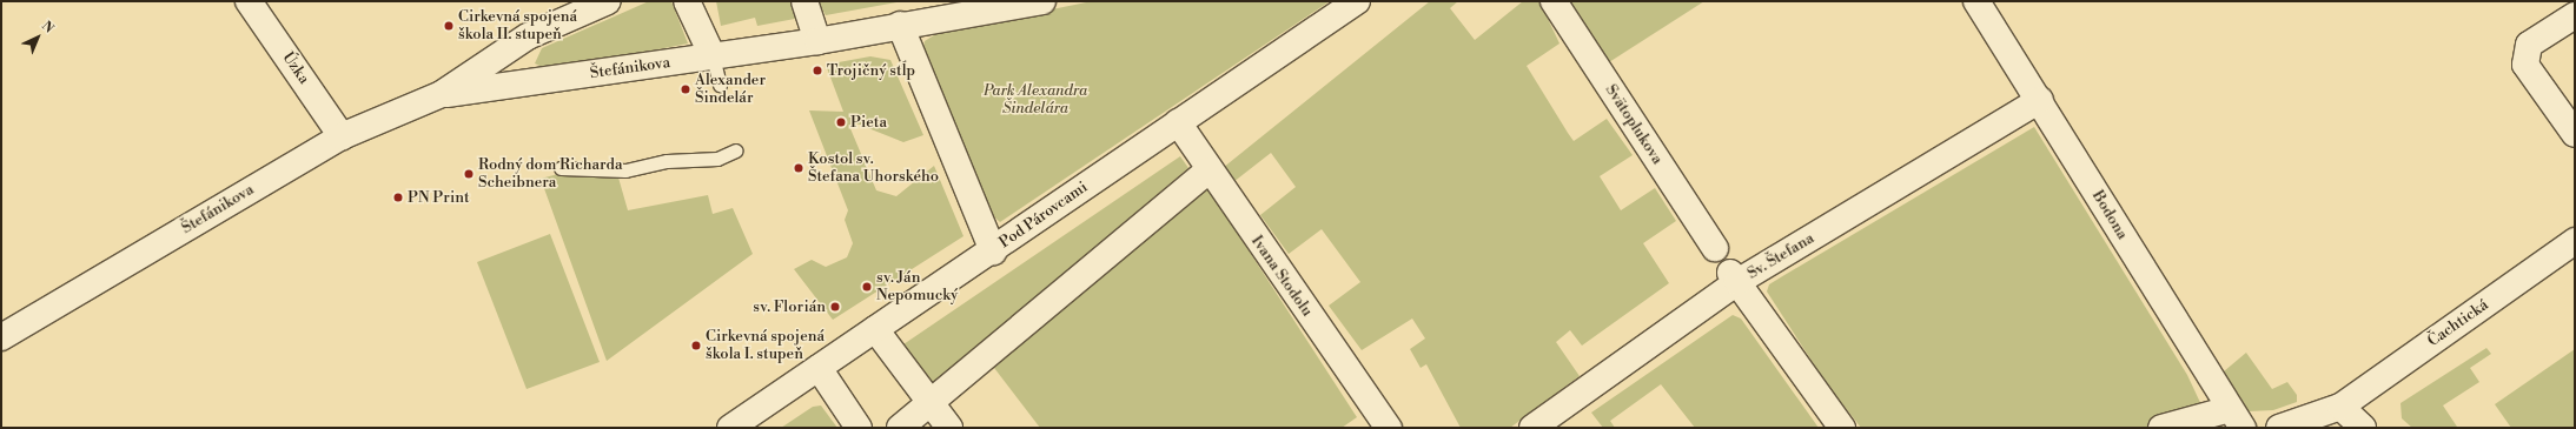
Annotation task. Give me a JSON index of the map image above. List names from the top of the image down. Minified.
{"streets":{"street":["Úzka","Štefánikova","Svätoplukova","Pod Párovcami","Bodona","Sv. Štefana","Ivana Stodolu","Čachtická"]},"crossings":[["Úzka","Štefánikova"],["Pod Párovcami","Ivana Stodolu"],["Bodona","Sv. Štefana"]],"parks":["Park Alexandra Šindelára"],"places":["Cirkevná spojená škola II. stupeň","Trojičný stĺp","Alexander Šindelár","Pieta","Kostol sv. Štefana Uhorského","Rodný dom Richarda Scheibnera","PN Print","sv. Ján Nepomucký","sv. Florián","Cirkevná spojená škola I. stupeň"],"north":"top right"}
